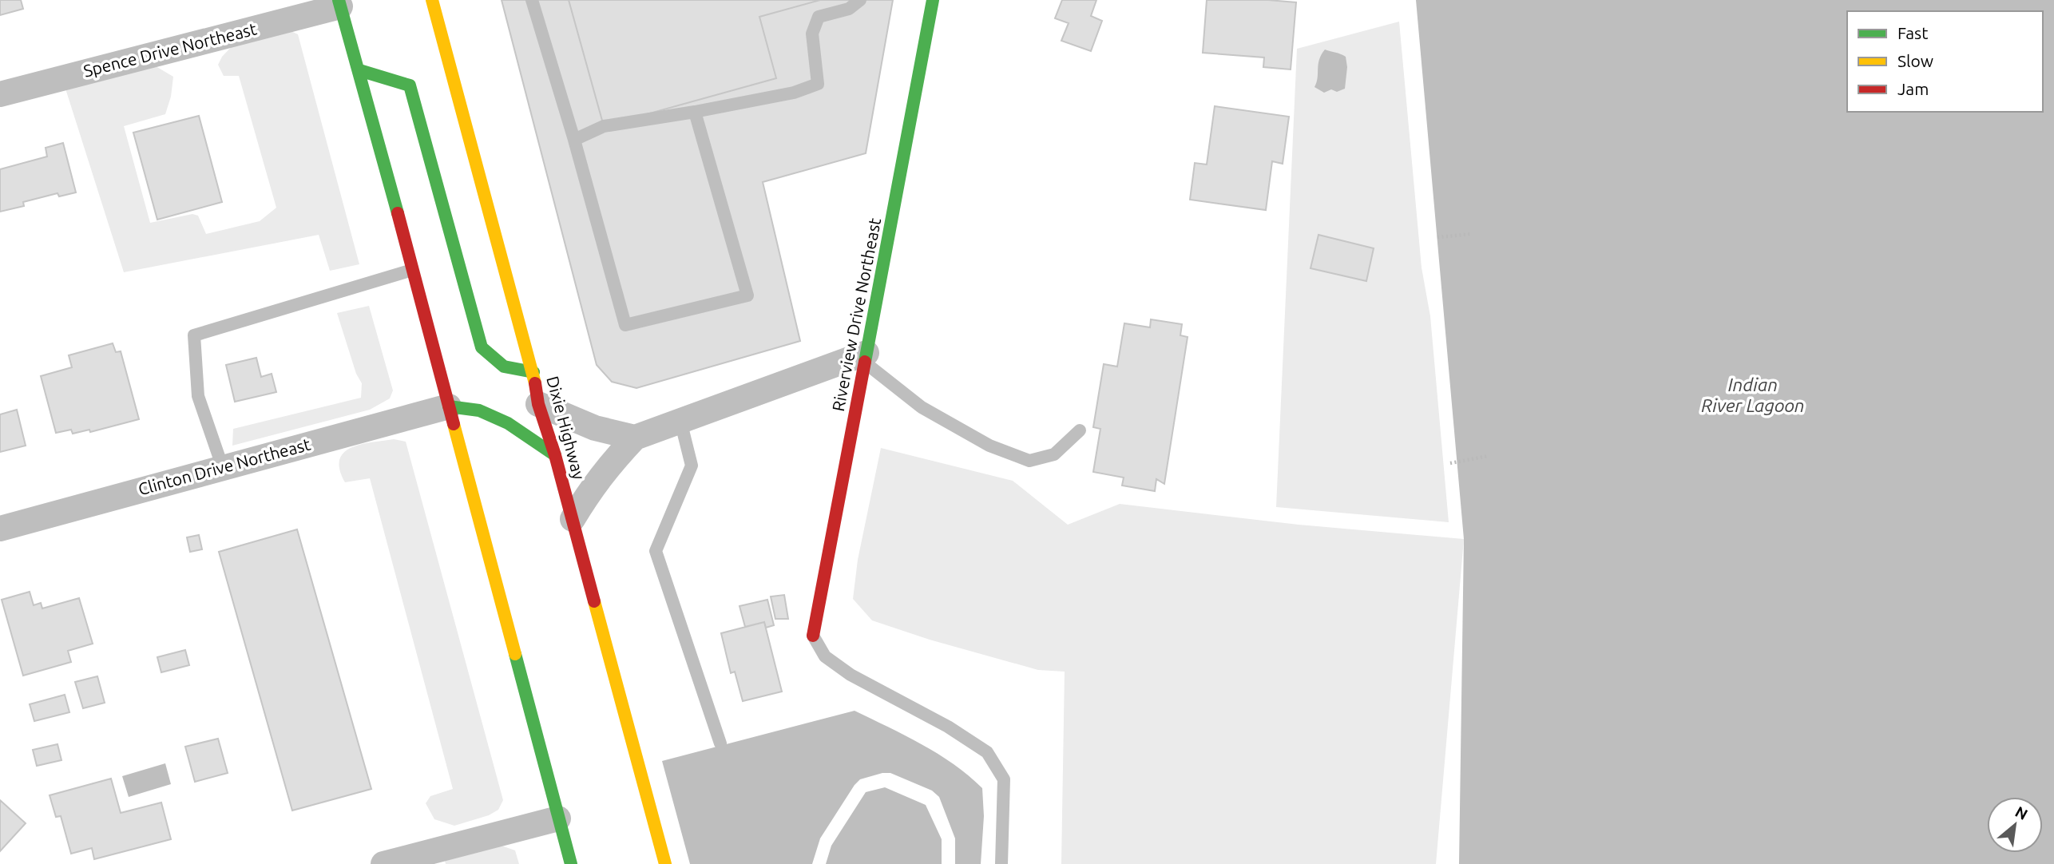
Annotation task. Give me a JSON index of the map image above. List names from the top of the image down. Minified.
{"streets":{"main road":["Riverview Drive Northeast","Dixie Highway"],"street":["Spence Drive Northeast","Clinton Drive Northeast"]},"water":["Indian River Lagoon"],"legend":["Fast","Slow","Jam"],"north":"top right"}
